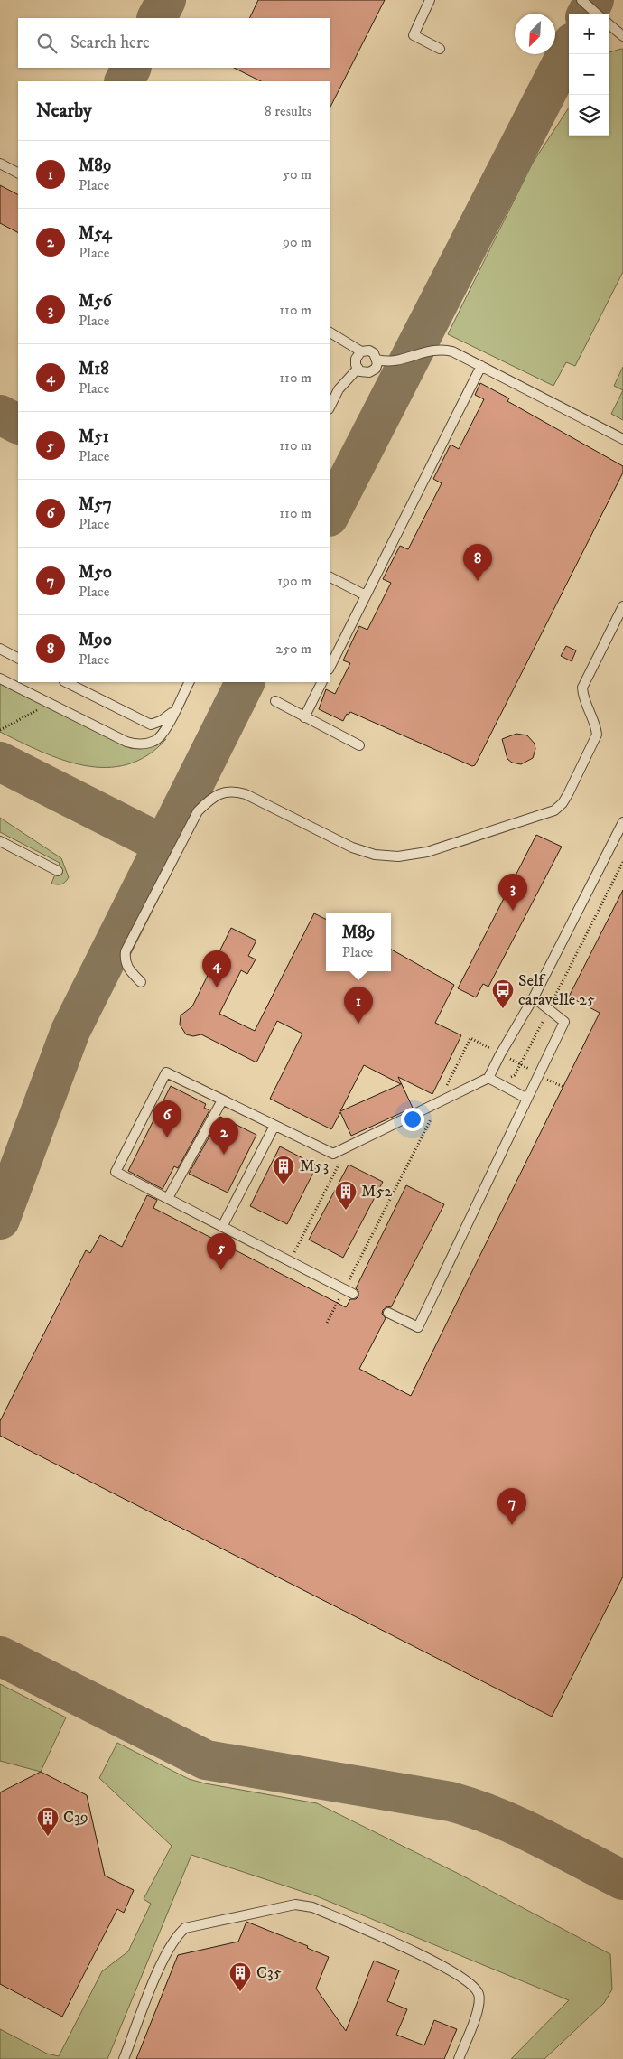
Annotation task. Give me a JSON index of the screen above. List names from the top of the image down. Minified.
{"places":{"bus stop":["Self caravelle 25"],"building":["M53","M52","C39","C35"]},"north":"bottom left","page":{"map_buttons":["+","−"],"search":"Search here","heading":["Nearby","8 results"],"list":[{"mark":"1","name":"M89","note":"Place","value":"50 m"},{"mark":"2","name":"M54","note":"Place","value":"90 m"},{"mark":"3","name":"M56","note":"Place","value":"110 m"},{"mark":"4","name":"M18","note":"Place","value":"110 m"},{"mark":"5","name":"M51","note":"Place","value":"110 m"},{"mark":"6","name":"M57","note":"Place","value":"110 m"},{"mark":"7","name":"M50","note":"Place","value":"190 m"},{"mark":"8","name":"M90","note":"Place","value":"250 m"}],"pins":["8","3","4","1","6","2","5","7"],"popup":["M89","Place"]}}
